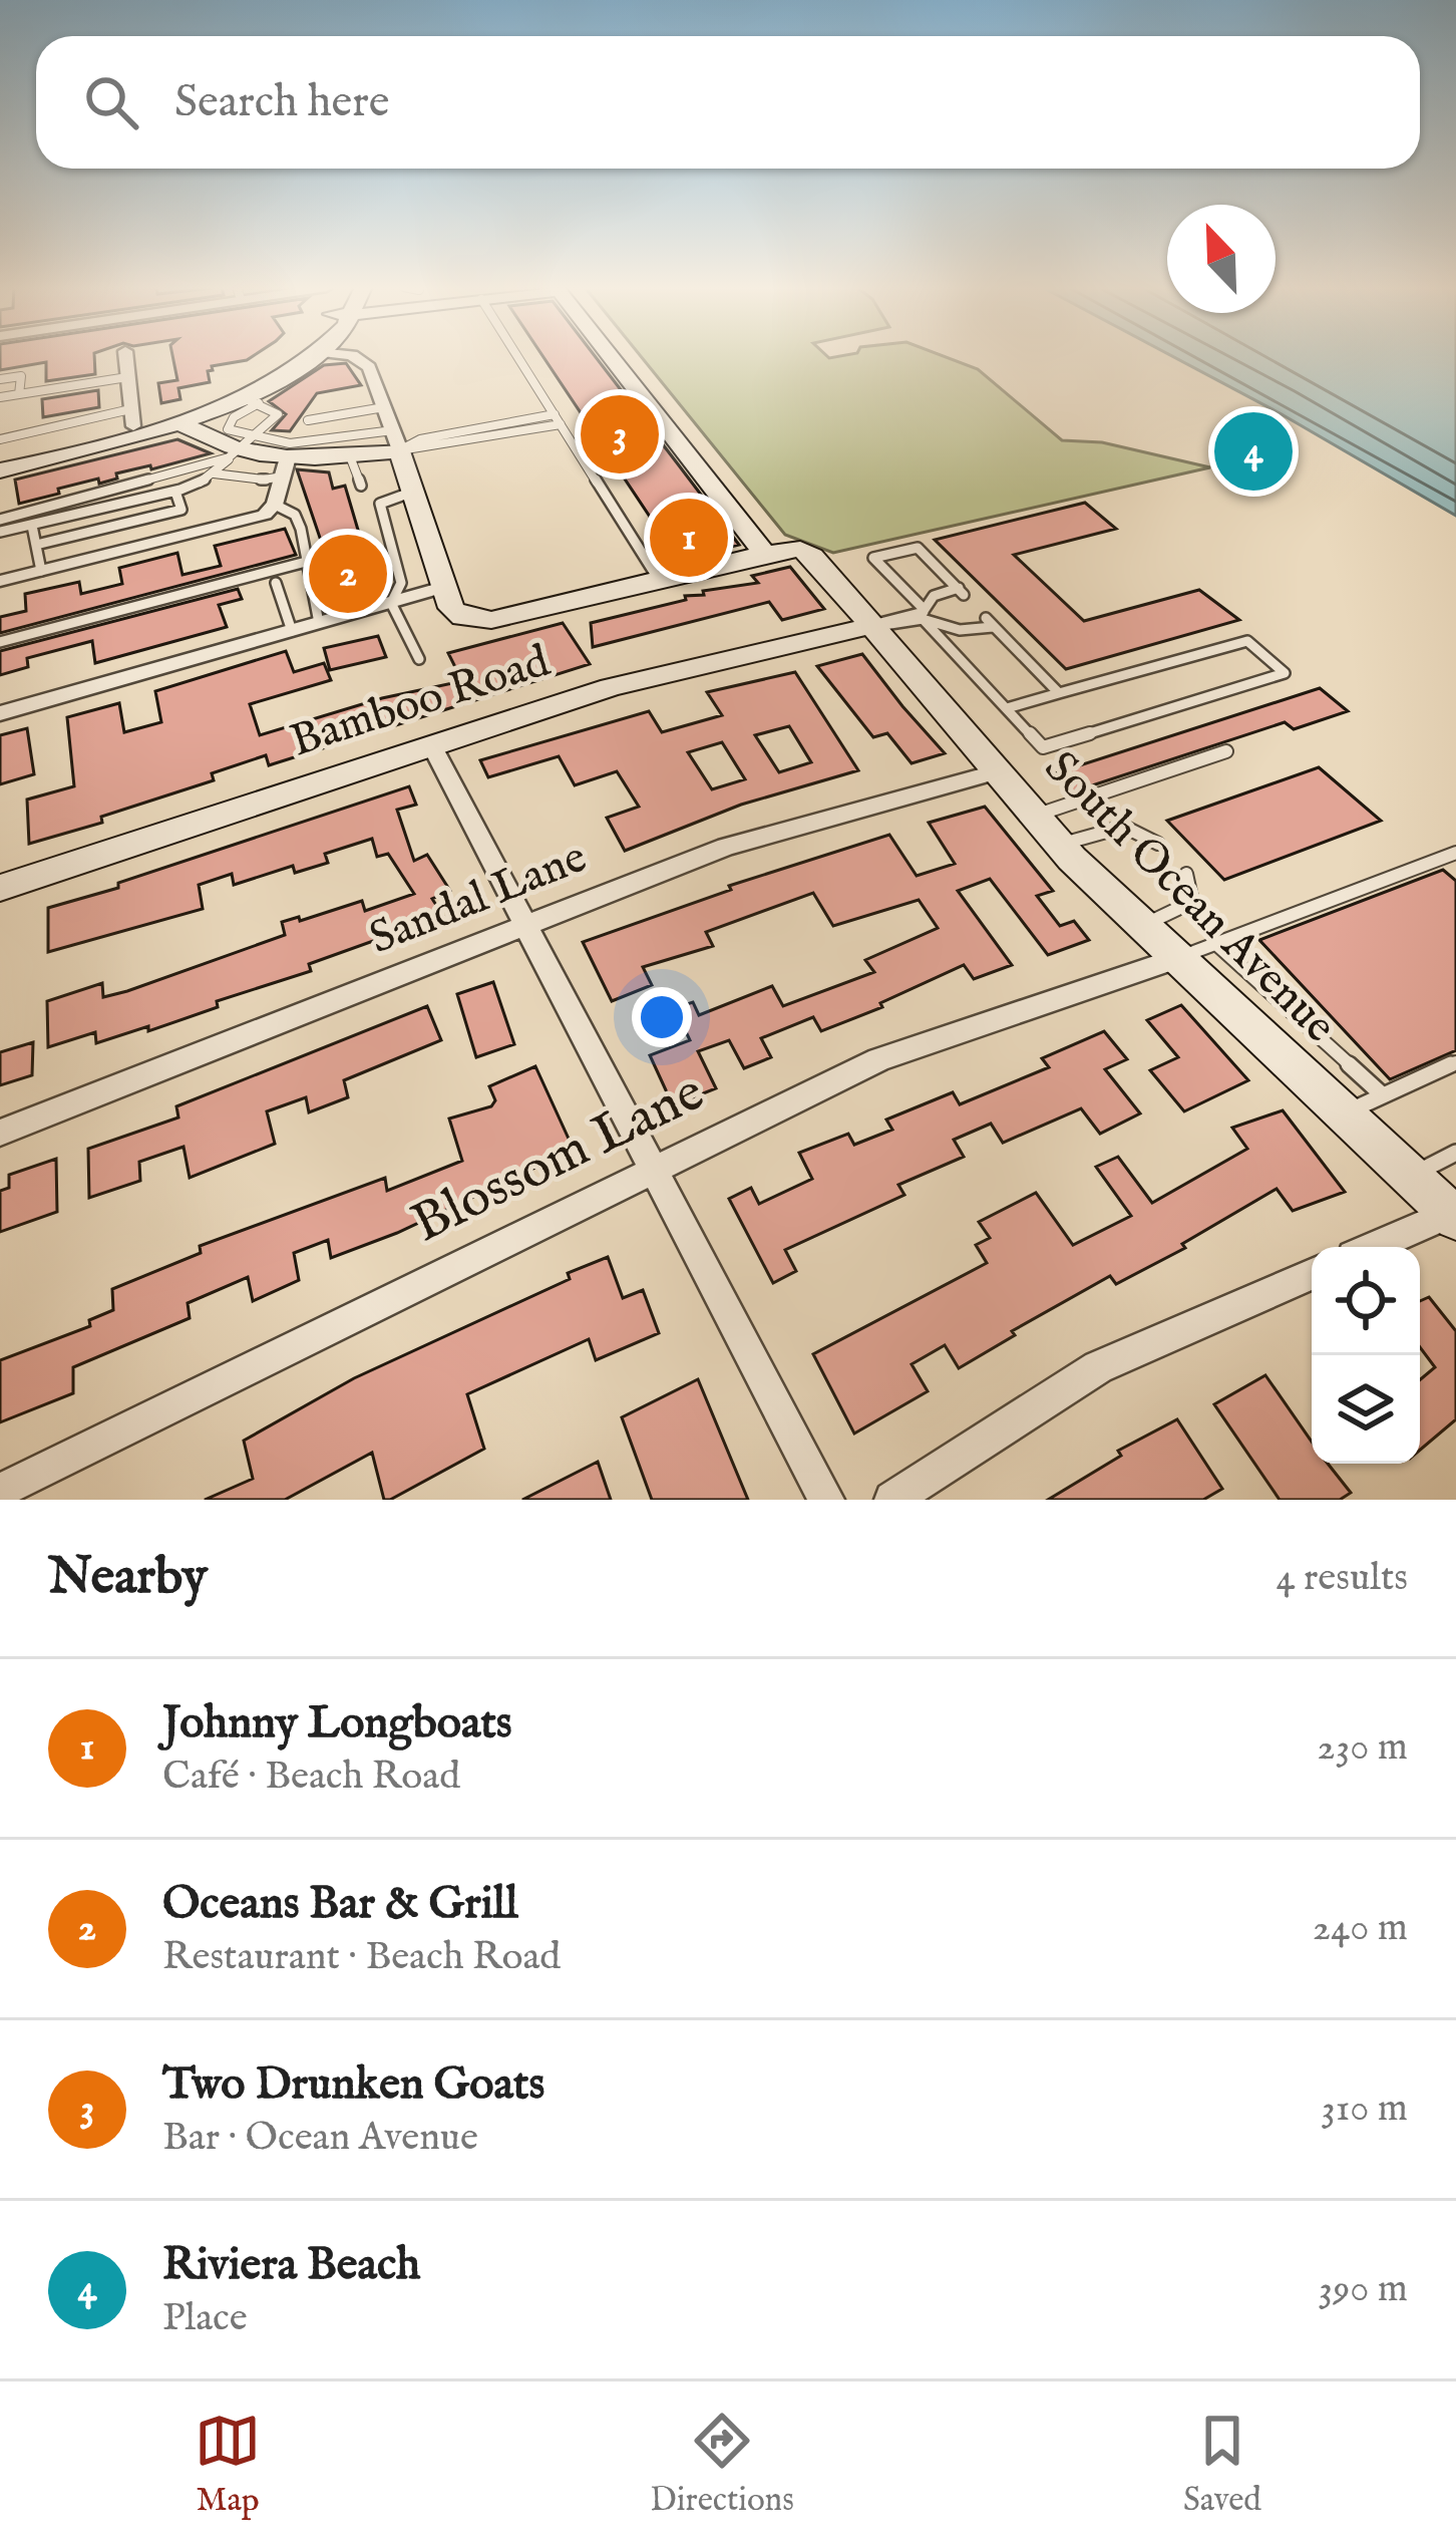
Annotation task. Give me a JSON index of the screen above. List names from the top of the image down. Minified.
{"streets":{"street":["Bamboo Road","South Ocean Avenue","Sandal Lane","Blossom Lane"]},"crossings":[["Bamboo Road","South Ocean Avenue"],["South Ocean Avenue","Sandal Lane"],["South Ocean Avenue","Blossom Lane"]],"north":"top left","page":{"search":"Search here","pins":["3","4","1","2"],"heading":["Nearby","4 results"],"list":[{"mark":"1","name":"Johnny Longboats","note":"Café · Beach Road","value":"230 m"},{"mark":"2","name":"Oceans Bar & Grill","note":"Restaurant · Beach Road","value":"240 m"},{"mark":"3","name":"Two Drunken Goats","note":"Bar · Ocean Avenue","value":"310 m"},{"mark":"4","name":"Riviera Beach","note":"Place","value":"390 m"}],"nav":["Map","Directions","Saved"]}}
